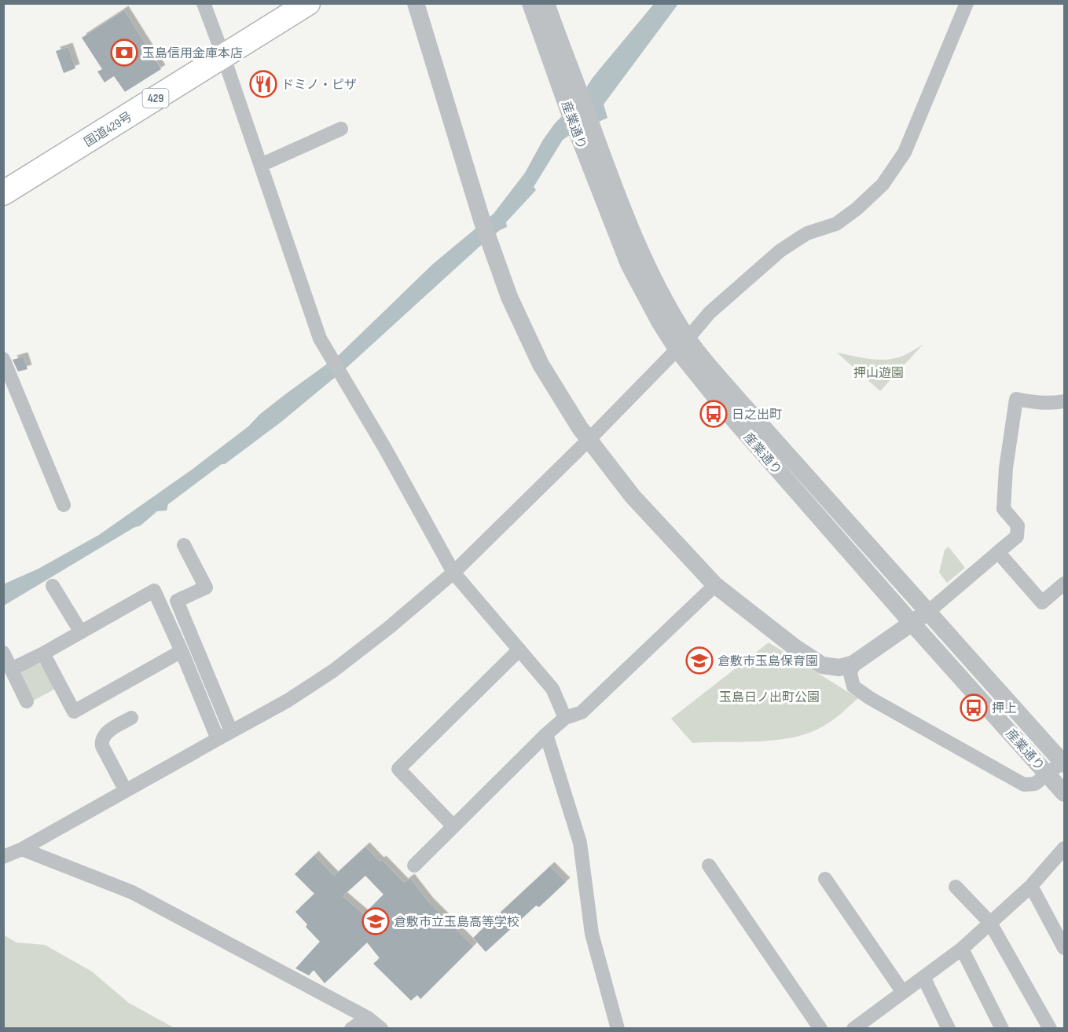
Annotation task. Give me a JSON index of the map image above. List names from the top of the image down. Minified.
{"streets":{"highway":["429","国道429号"],"street":["産業通り"]},"parks":["押山遊園","玉島日ノ出町公園"],"places":{"bank":["玉島信用金庫本店"],"restaurant":["ドミノ・ピザ"],"bus stop":["日之出町","押上"],"school or university":["倉敷市玉島保育園","倉敷市立玉島高等学校"]}}
